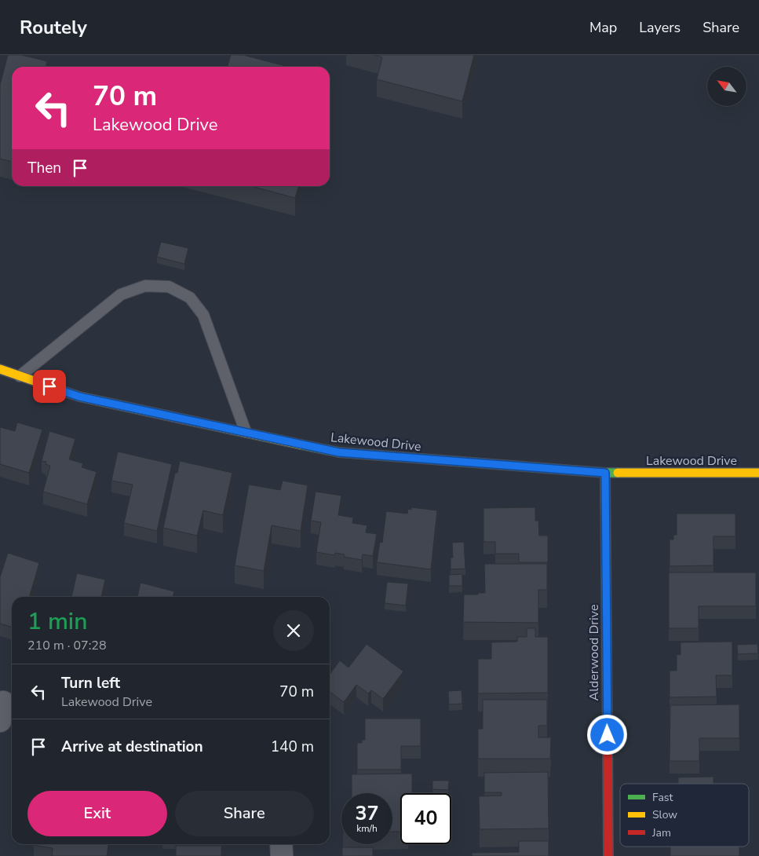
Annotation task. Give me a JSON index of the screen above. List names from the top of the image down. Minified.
{"streets":{"street":["Lakewood Drive","Alderwood Drive"]},"crossings":[["Lakewood Drive","Alderwood Drive"]],"legend":["Fast","Slow","Jam"],"north":"top left","page":{"header":"Routely","nav":["Map","Layers","Share"],"turn":["70 m","Lakewood Drive"],"then":"Then","heading":["1 min","210 m · 07:28"],"list":[{"name":"Turn left","note":"Lakewood Drive","value":"70 m"},{"name":"Arrive at destination","value":"140 m"}],"buttons":["Exit","Share"],"speed":"37 km/h","limit":"40"}}
